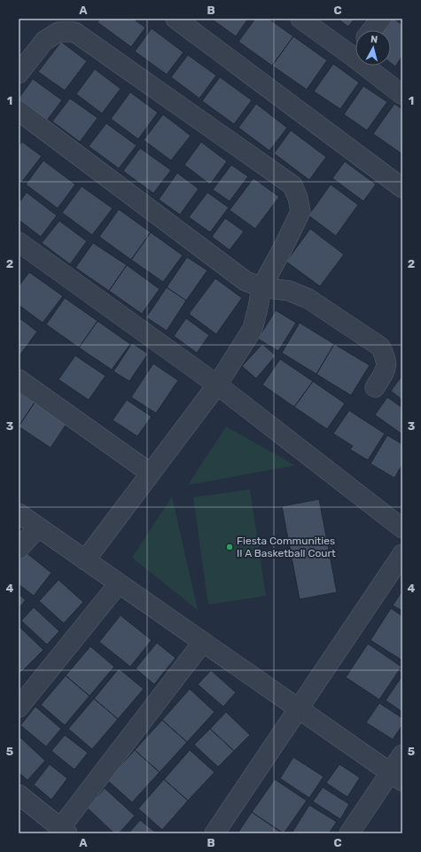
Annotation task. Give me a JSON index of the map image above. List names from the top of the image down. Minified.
{"places":["Fiesta Communities II A Basketball Court"],"north":"top","grid":{"columns":["A","B","C"],"rows":["1","2","3","4","5"]}}
